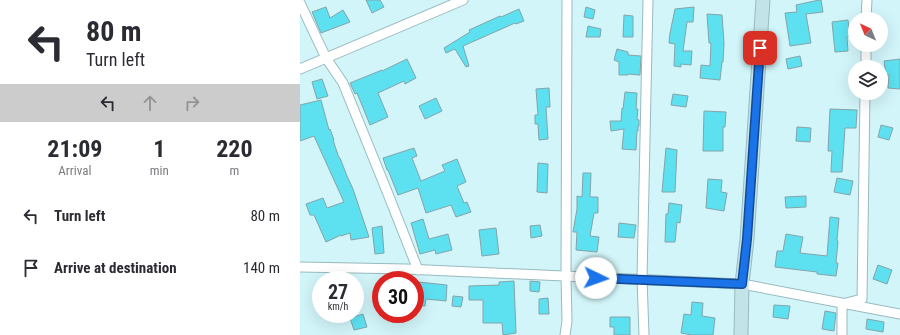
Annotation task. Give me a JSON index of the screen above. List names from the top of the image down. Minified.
{"north":"top left","page":{"turn":["80 m","Turn left"],"eta":["21:09","Arrival","1","min","220","m"],"list":[{"name":"Turn left","value":"80 m"},{"name":"Arrive at destination","value":"140 m"}],"speed":"27 km/h","limit":"30"}}
